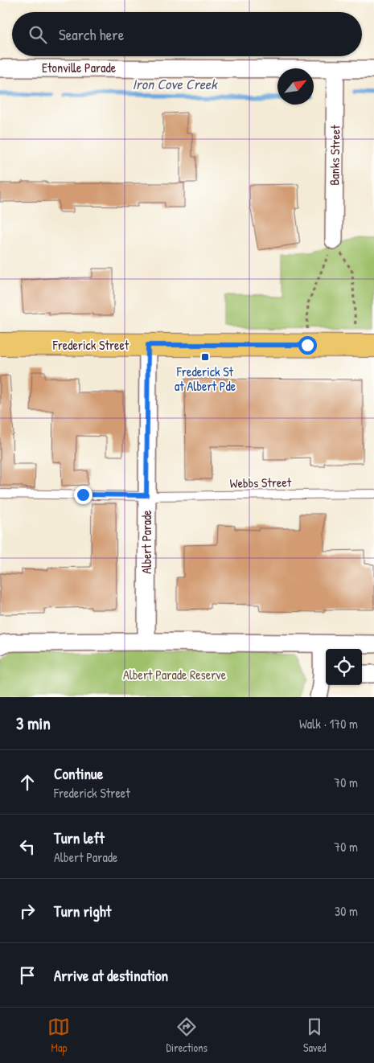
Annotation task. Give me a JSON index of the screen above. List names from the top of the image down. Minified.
{"streets":{"main road":["Frederick Street"],"street":["Etonville Parade","Banks Street","Albert Parade"],"lane":["Webbs Street"]},"crossings":[["Etonville Parade","Banks Street"],["Frederick Street","Albert Parade"],["Webbs Street","Albert Parade"]],"water":["Iron Cove Creek"],"parks":["Albert Parade Reserve"],"places":{"transit":["Frederick St at Albert Pde"]},"north":"top right","page":{"search":"Search here","heading":["3 min","Walk · 170 m"],"list":[["Continue","Frederick Street","70 m"],["Turn left","Albert Parade","70 m"],["Turn right","30 m"],"Arrive at destination"],"nav":["Map","Directions","Saved"]}}
